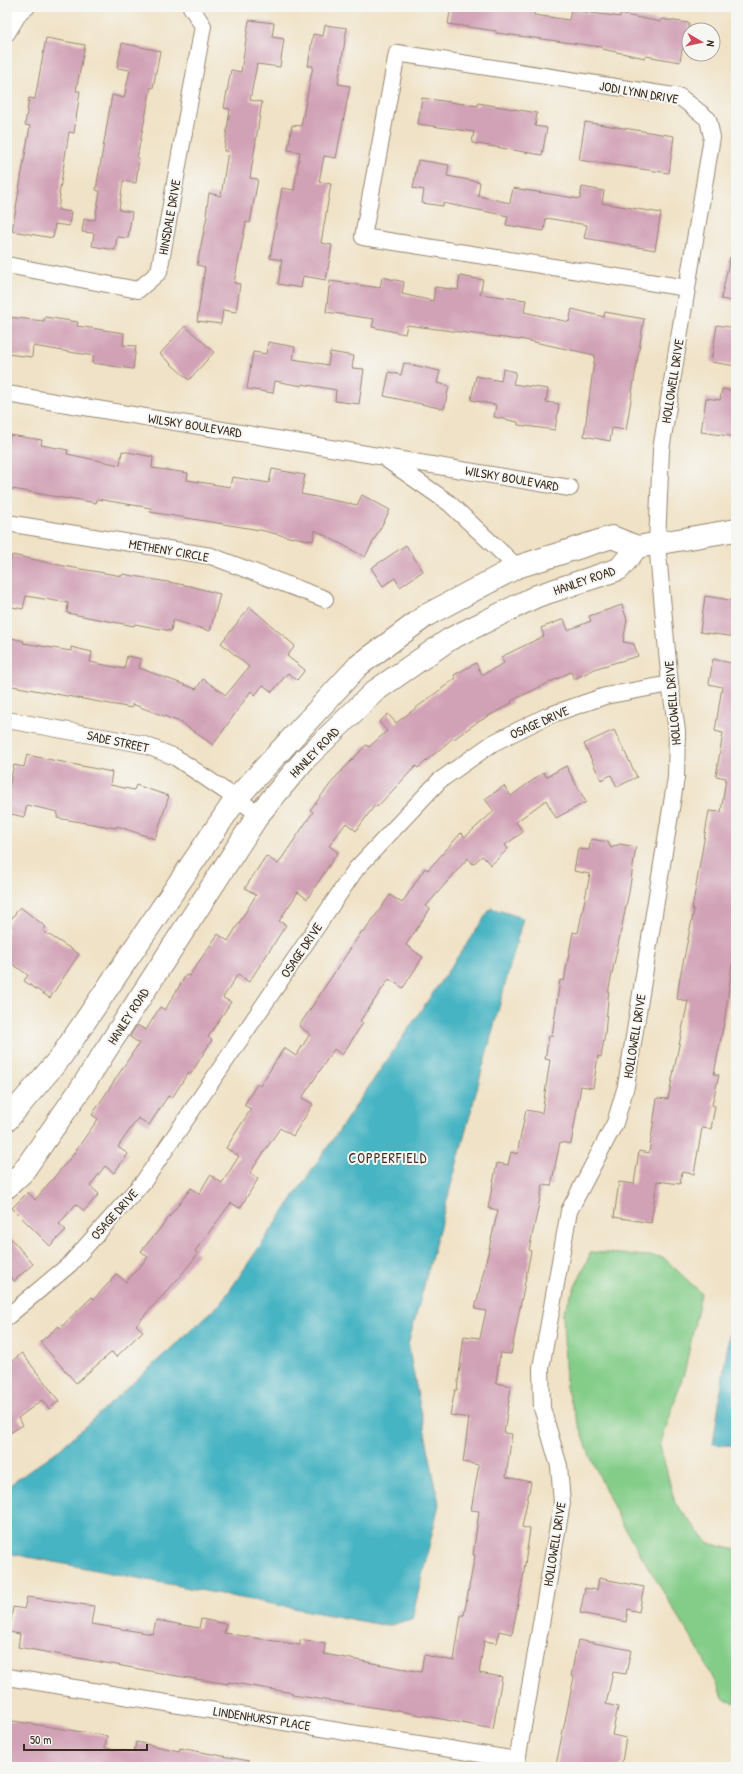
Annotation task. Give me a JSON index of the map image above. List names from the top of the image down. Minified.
{"streets":{"main road":["HANLEY ROAD"],"street":["JODI LYNN DRIVE","HINSDALE DRIVE","HOLLOWELL DRIVE","WILSKY BOULEVARD","METHENY CIRCLE","OSAGE DRIVE","SADE STREET","LINDENHURST PLACE"]},"crossings":[["JODI LYNN DRIVE","HOLLOWELL DRIVE"],["HOLLOWELL DRIVE","HANLEY ROAD"],["HOLLOWELL DRIVE","OSAGE DRIVE"],["HOLLOWELL DRIVE","LINDENHURST PLACE"],["WILSKY BOULEVARD","HANLEY ROAD"],["HANLEY ROAD","SADE STREET"]],"districts":["COPPERFIELD"],"scale_bar":"50 m","north":"right"}
